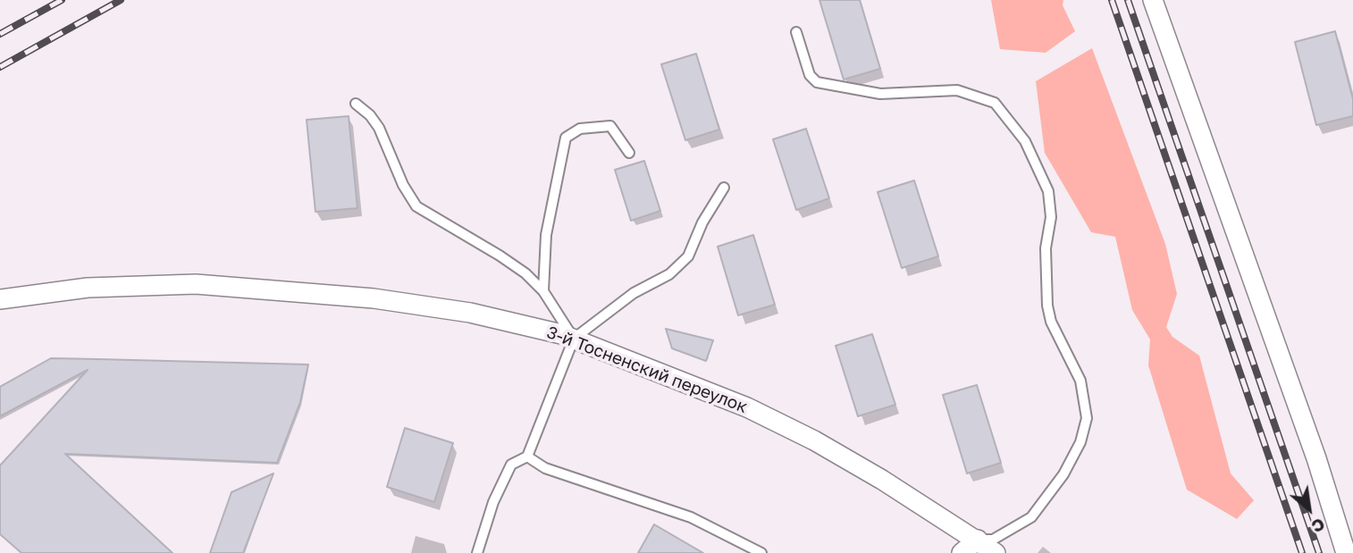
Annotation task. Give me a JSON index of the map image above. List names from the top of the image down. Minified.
{"streets":{"street":["3-й Тосненский переулок"]},"north":"bottom right"}
